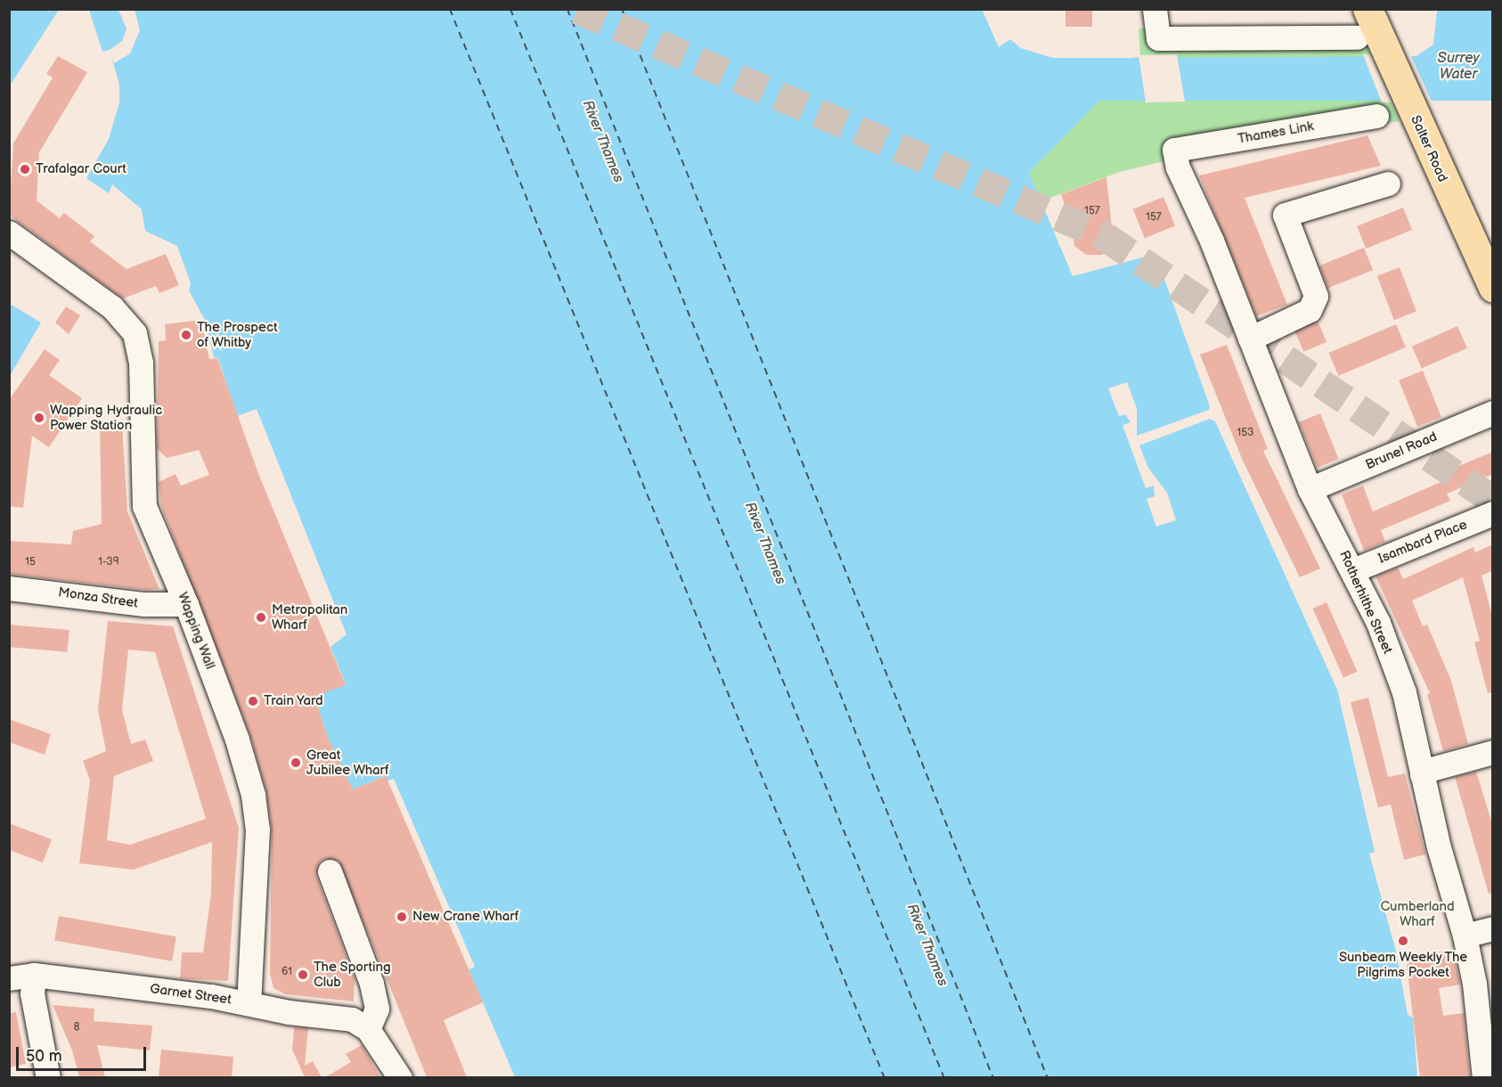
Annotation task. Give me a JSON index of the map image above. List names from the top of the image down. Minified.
{"streets":{"main road":["Salter Road"],"street":["Thames Link","Brunel Road","Isambard Place","Monza Street","Rotherhithe Street","Wapping Wall","Garnet Street"]},"crossings":[["Thames Link","Rotherhithe Street"],["Brunel Road","Rotherhithe Street"],["Isambard Place","Rotherhithe Street"],["Monza Street","Wapping Wall"],["Wapping Wall","Garnet Street"]],"water":["Surrey Water","River Thames"],"parks":["Cumberland Wharf"],"places":["Trafalgar Court","The Prospect of Whitby","Wapping Hydraulic Power Station","Metropolitan Wharf","Train Yard","Great Jubilee Wharf","New Crane Wharf","Sunbeam Weekly The Pilgrims Pocket","The Sporting Club"],"house_numbers":["157","157","153","15","1-39","61","8"],"scale_bar":"50 m"}
